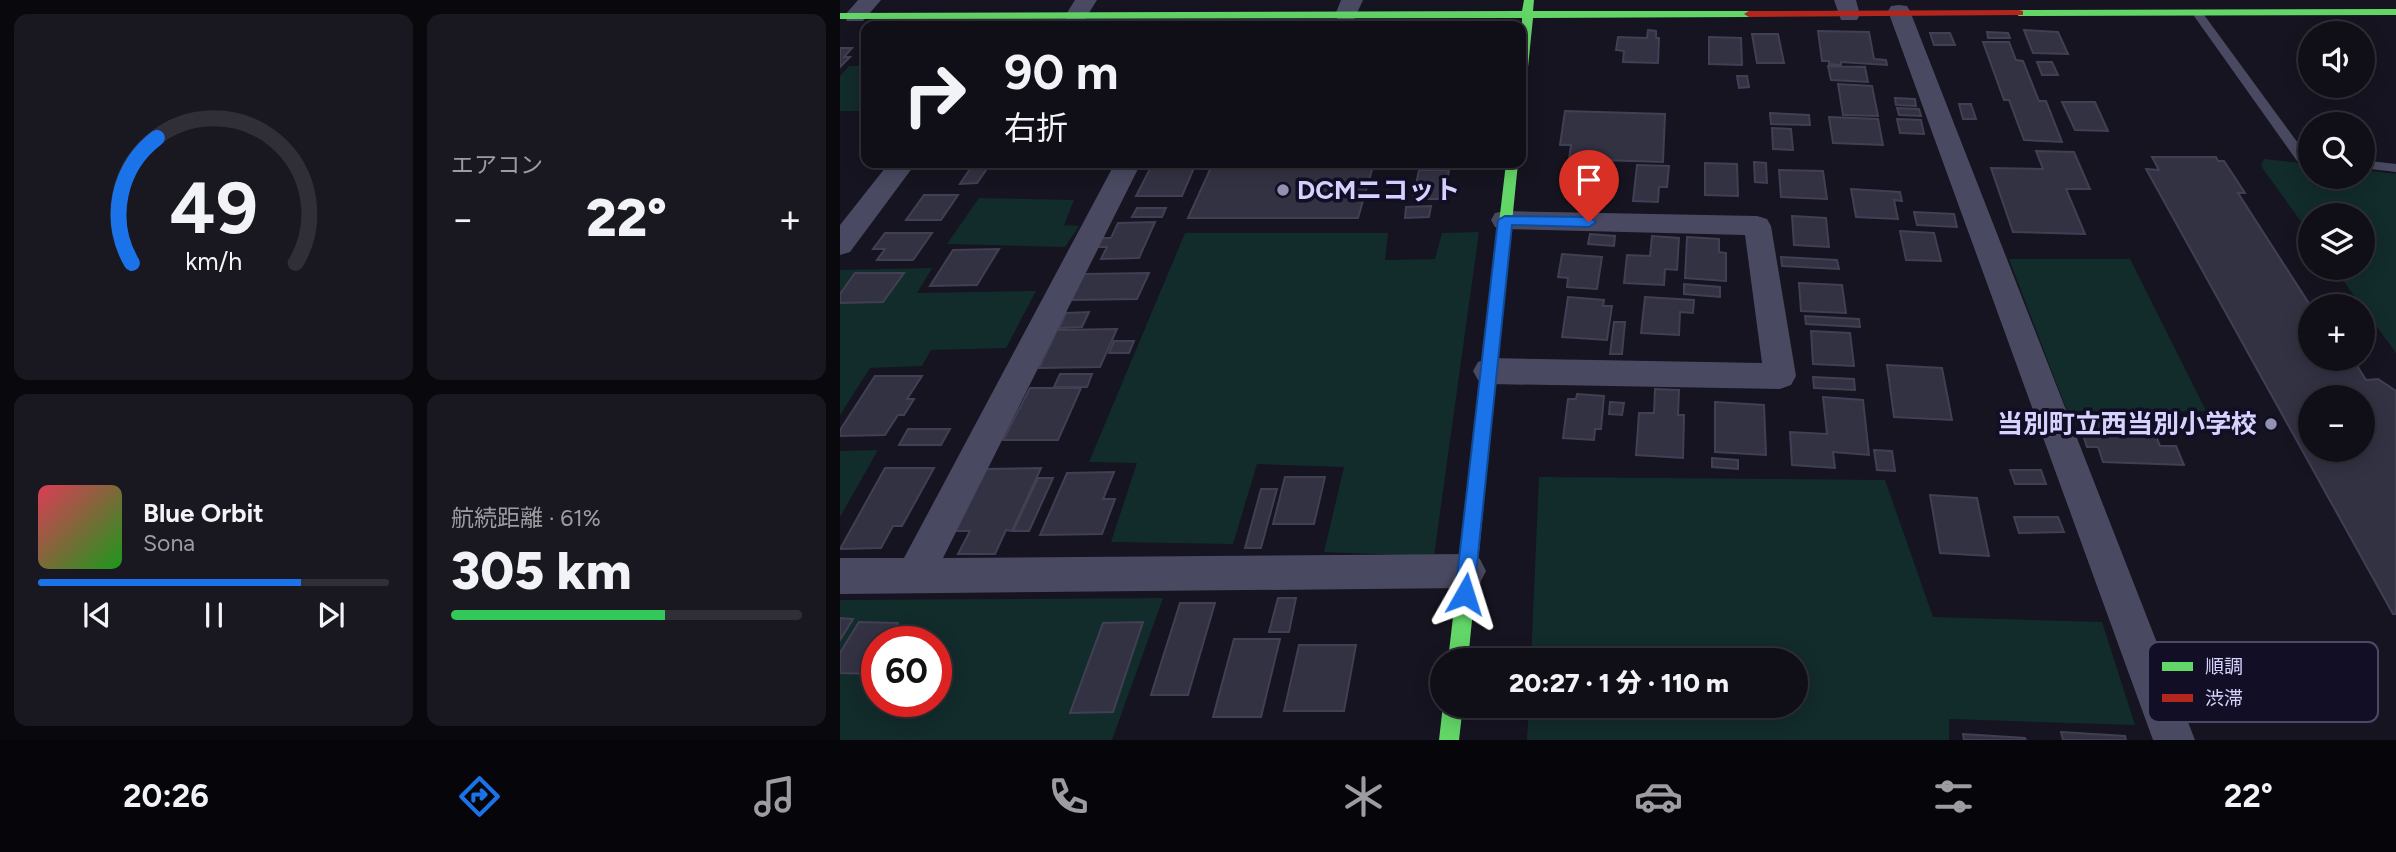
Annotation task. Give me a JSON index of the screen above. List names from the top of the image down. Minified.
{"places":["DCMニコット","当別町立西当別小学校"],"legend":["順調","渋滞"],"page":{"tile":["エアコン",["航続距離 · 61%","305 km"]],"map_buttons":["+","−"],"turn":["90 m","右折"],"heat":["−","22°","+"],"song":["Blue Orbit","Sona"],"limit":"60","trip":"20:27 · 1 分 · 110 m","tabs":["20:26","22°"],"gauge":["49","km/h"]}}
